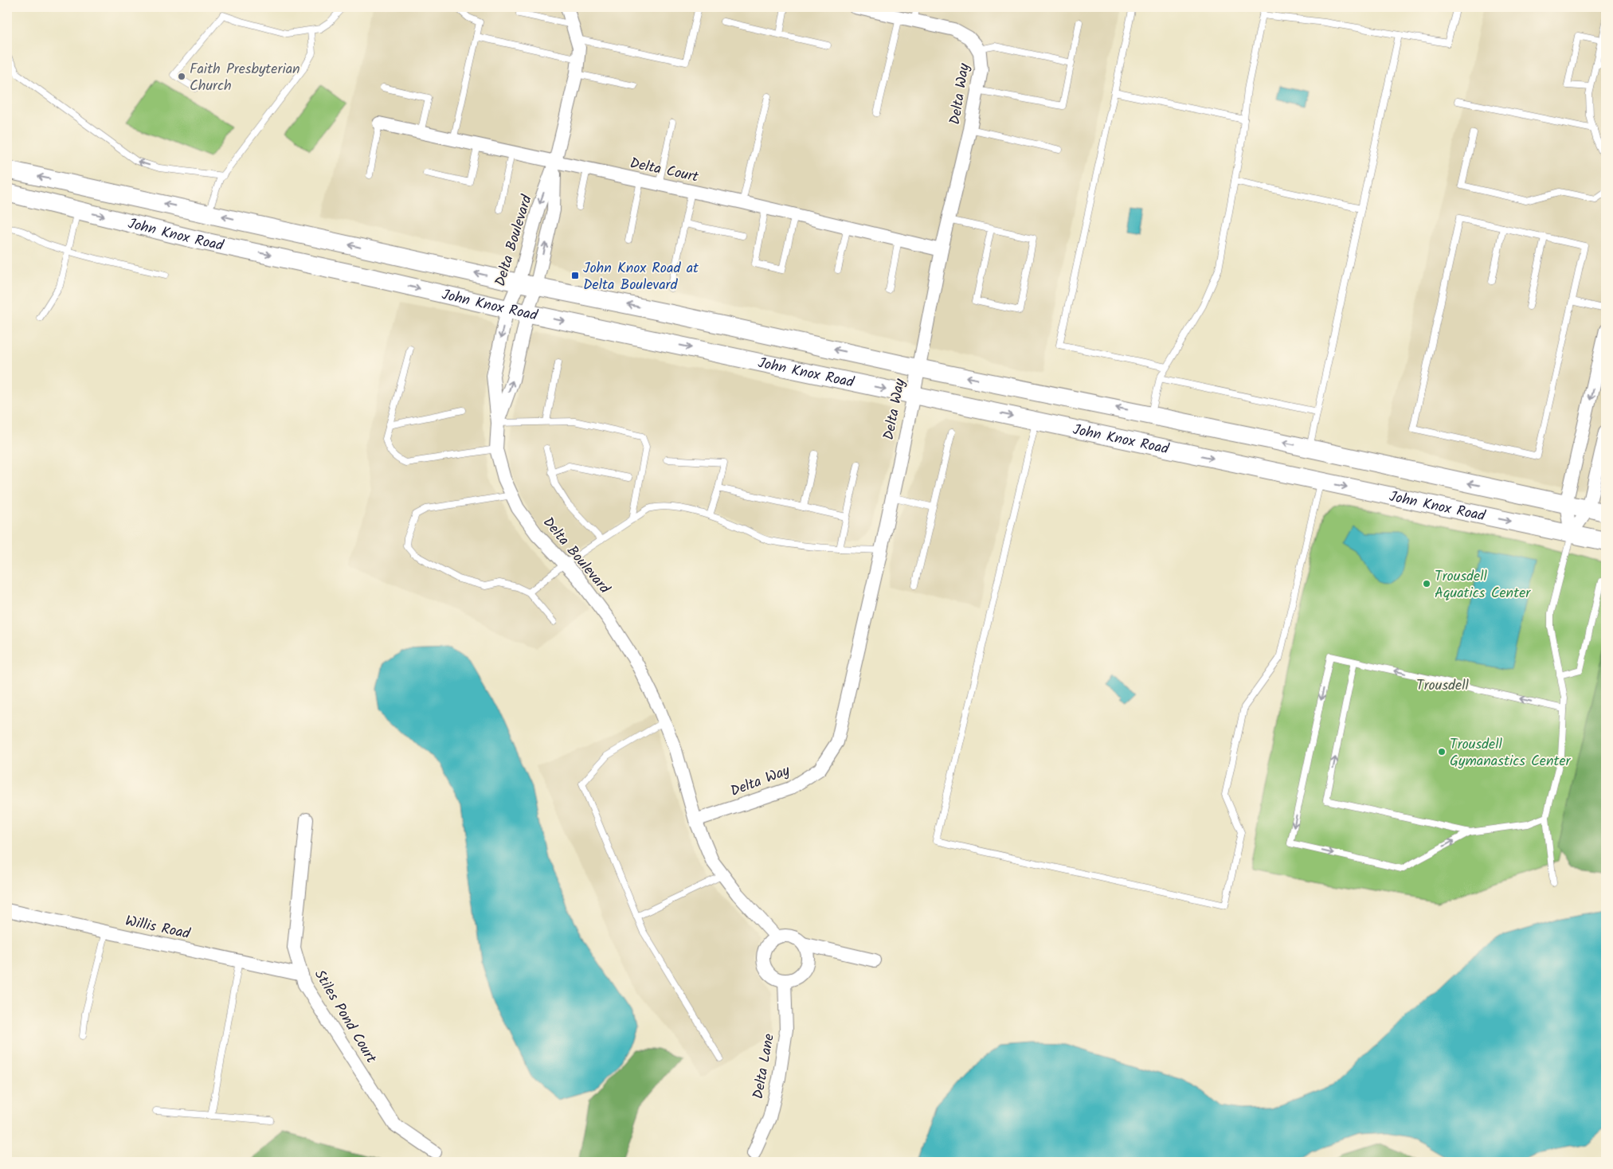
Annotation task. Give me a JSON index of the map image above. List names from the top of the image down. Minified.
{"streets":{"main road":["John Knox Road"],"street":["Delta Way","Delta Court","Delta Boulevard","Willis Road","Stiles Pond Court","Delta Lane"]},"crossings":[["Delta Way","Delta Court"],["Delta Way","John Knox Road"],["Delta Way","Delta Boulevard"],["Delta Court","Delta Boulevard"],["John Knox Road","Delta Boulevard"],["Delta Boulevard","Delta Lane"],["Willis Road","Stiles Pond Court"]],"parks":["Trousdell"],"places":{"other":["Faith Presbyterian Church","Trousdell Aquatics Center","Trousdell Gymanastics Center"],"transit":["John Knox Road at Delta Boulevard"]}}
